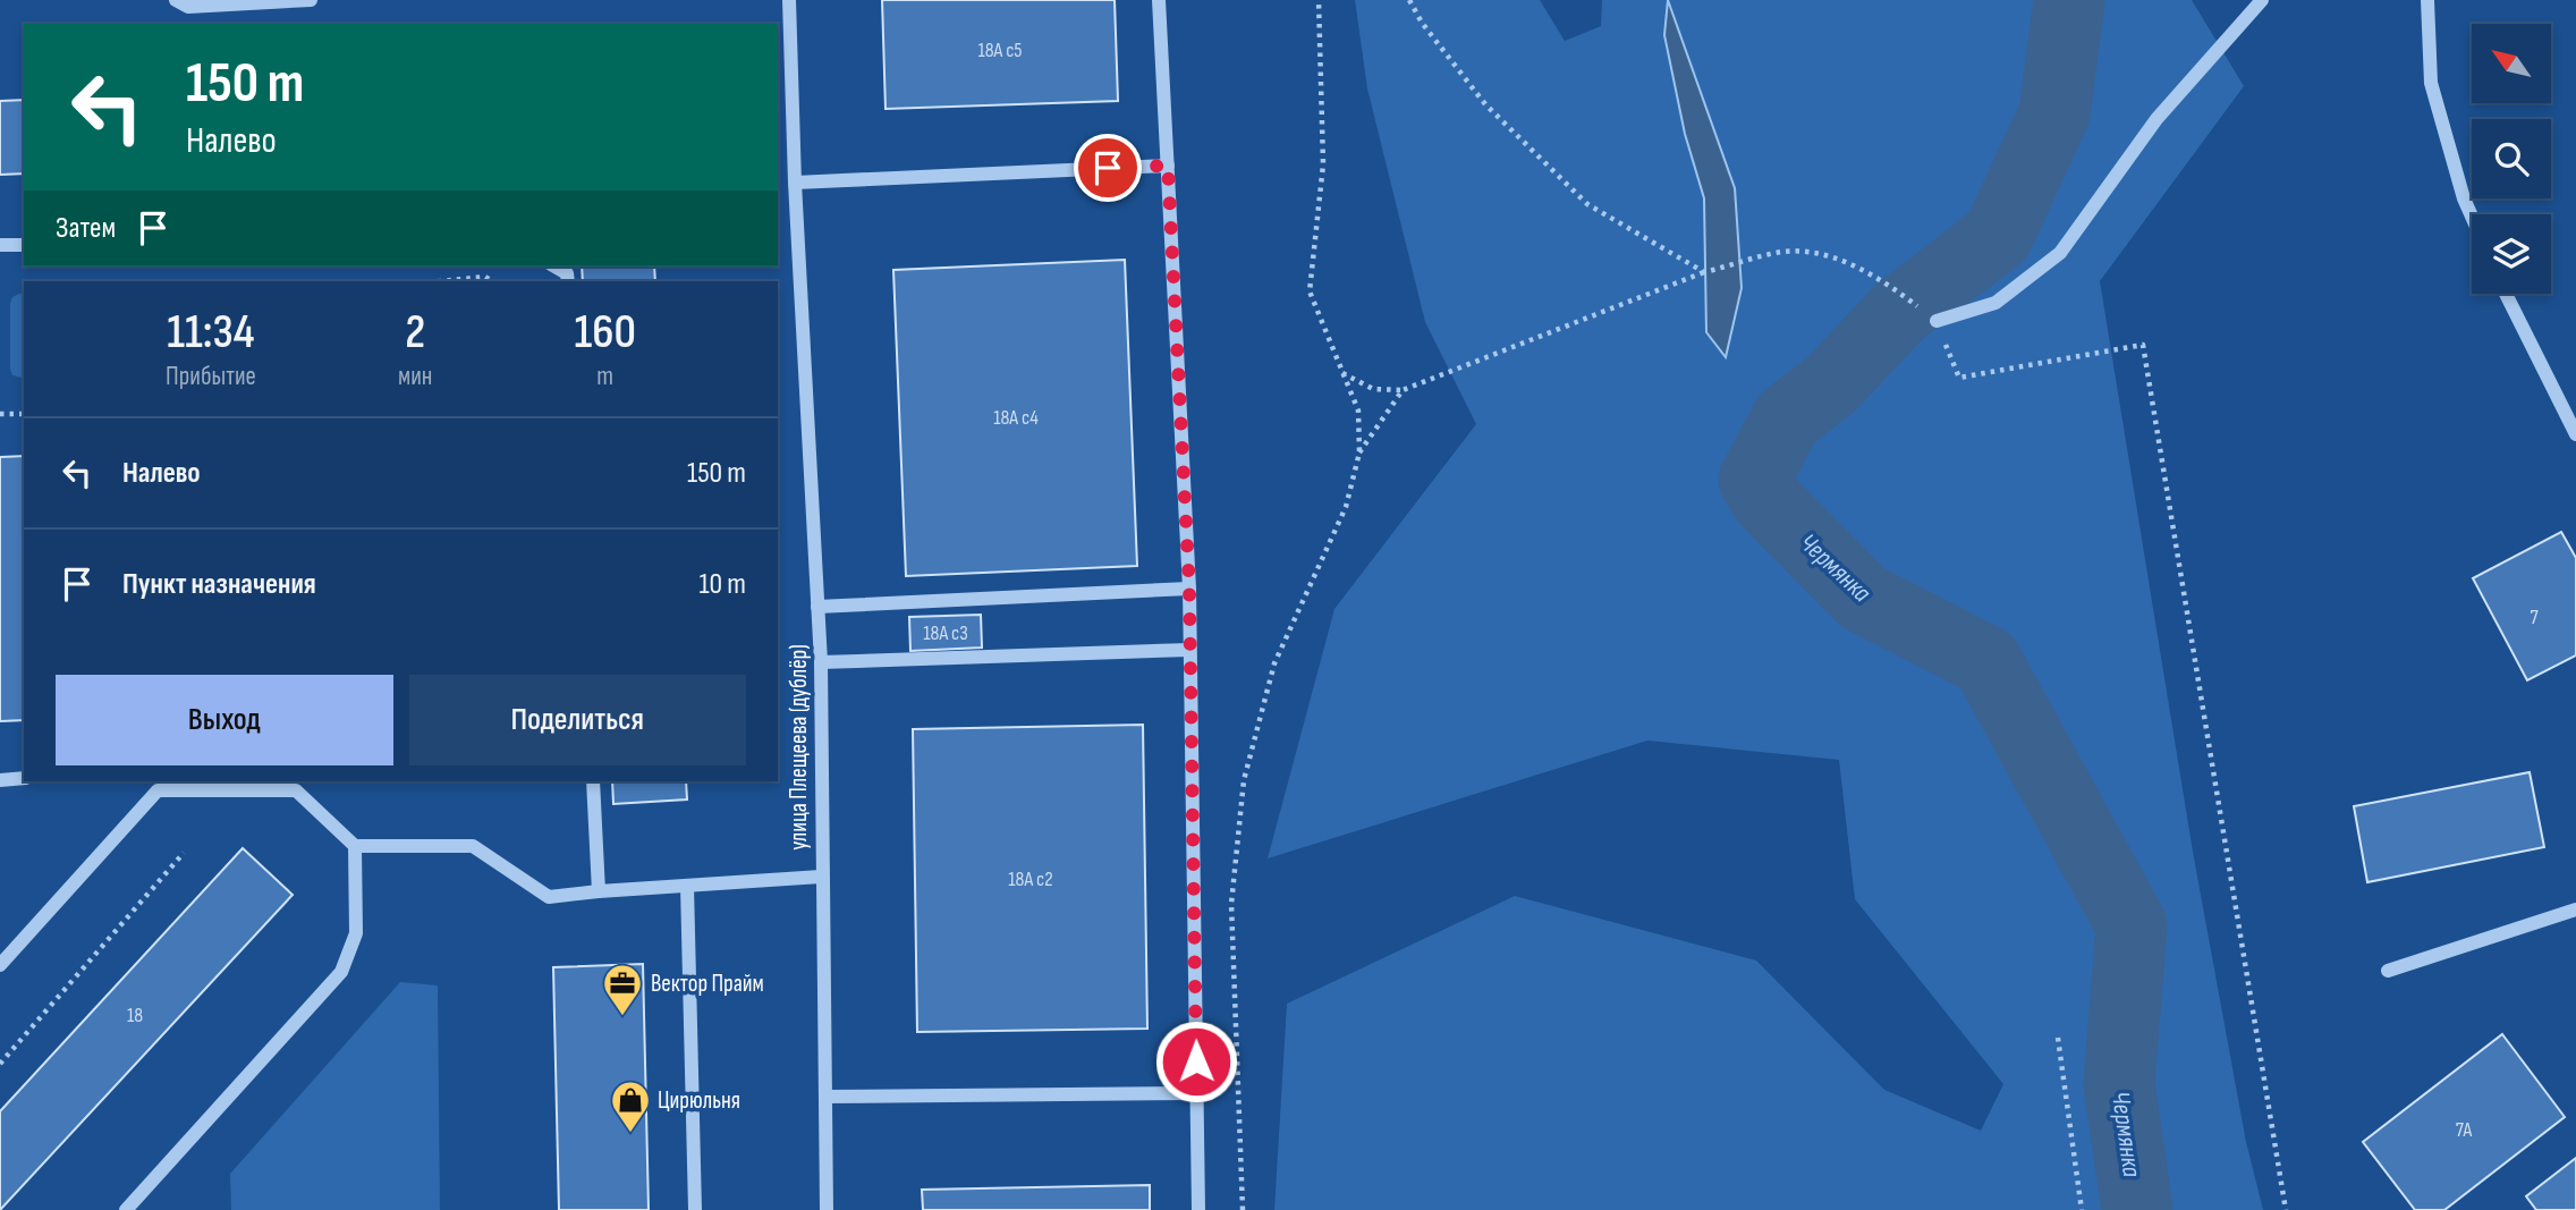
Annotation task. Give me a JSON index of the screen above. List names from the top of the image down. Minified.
{"streets":{"street":["улица Плещеева (дублёр)"]},"water":["Чермянка"],"places":{"office":["Вектор Прайм"],"shop":["Цирюльня"]},"house_numbers":["18А с5","18А с4","7","18А с3","18А с2","18","7А"],"north":"top left","page":{"turn":["150 m","Налево"],"then":"Затем","eta":["11:34","Прибытие","2","мин","160","m"],"list":[{"name":"Налево","value":"150 m"},{"name":"Пункт назначения","value":"10 m"}],"buttons":["Выход","Поделиться"]}}
